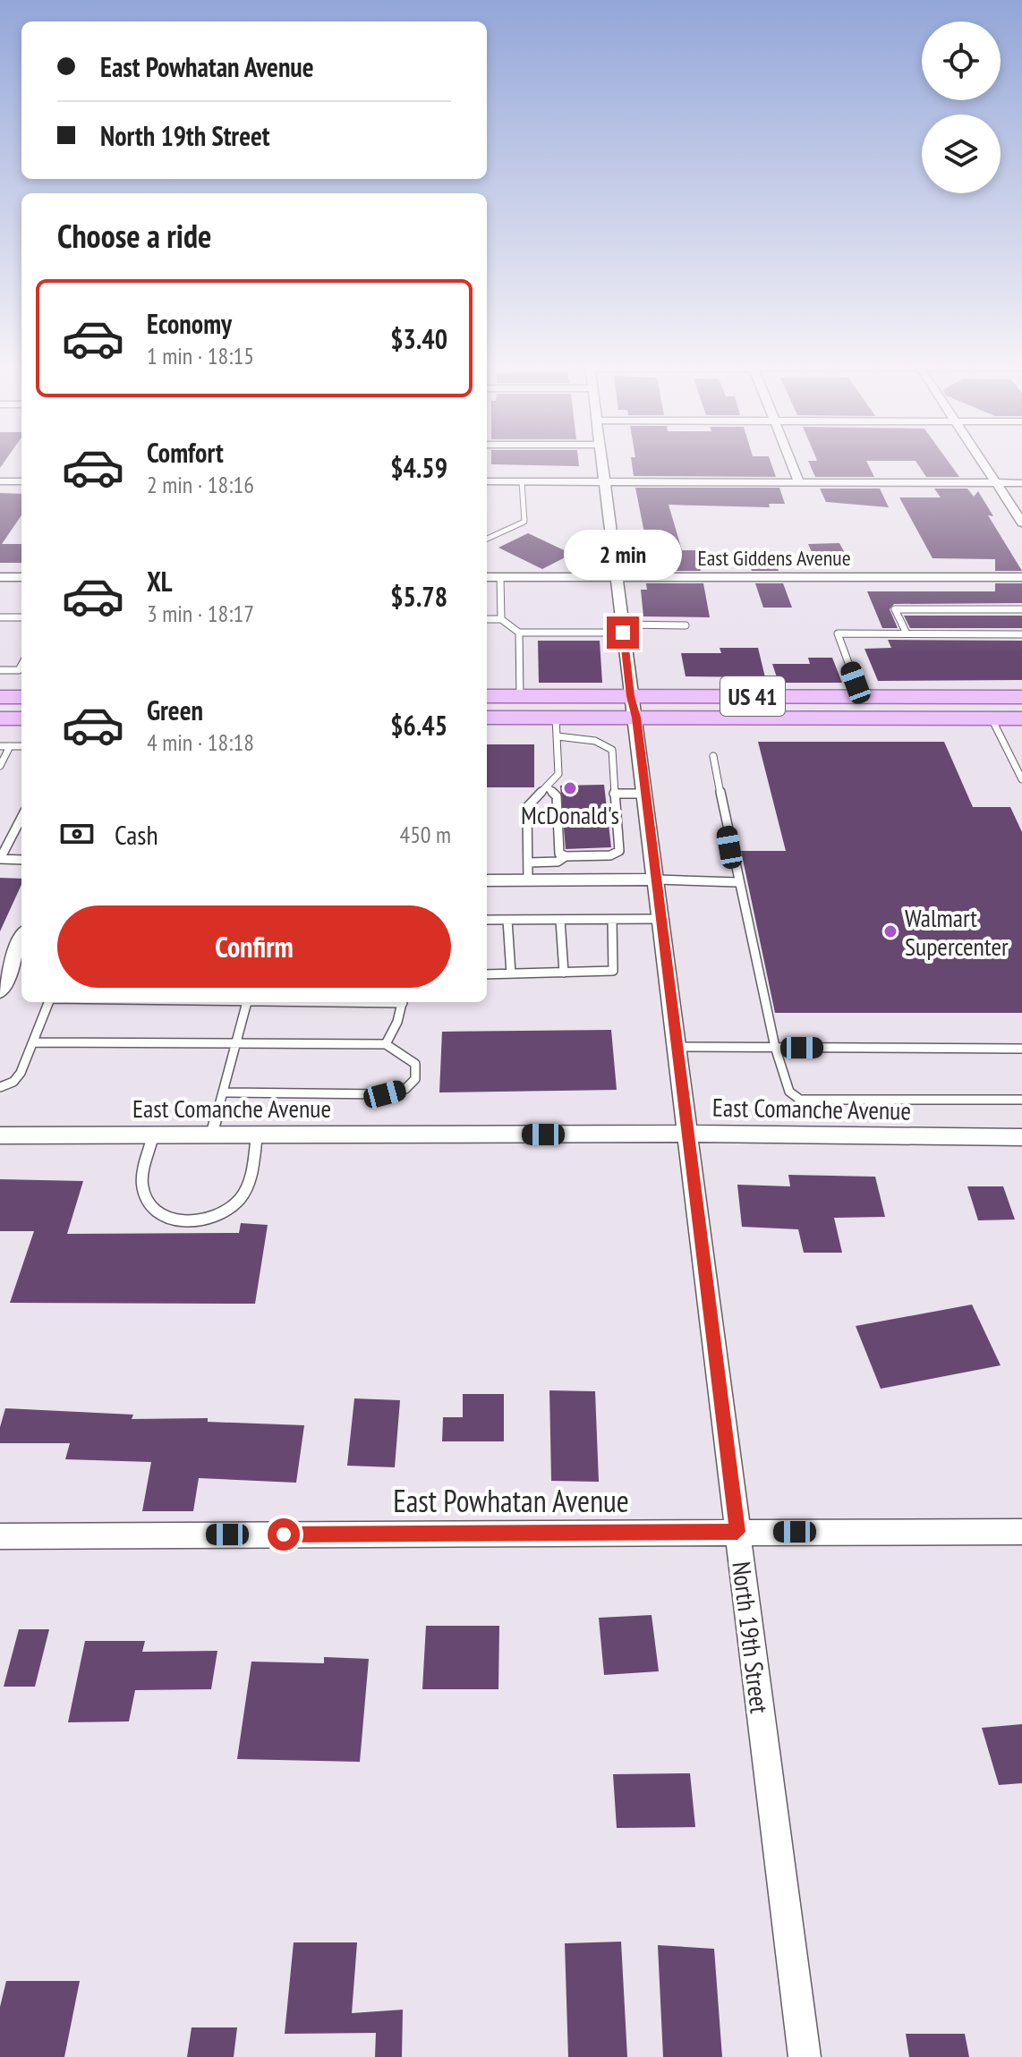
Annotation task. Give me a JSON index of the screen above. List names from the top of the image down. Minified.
{"streets":{"main road":["US 41"],"street":["East Giddens Avenue","East Comanche Avenue","East Powhatan Avenue","North 19th Street"]},"crossings":[["East Giddens Avenue","North 19th Street"],["US 41","North 19th Street"],["East Comanche Avenue","North 19th Street"],["East Powhatan Avenue","North 19th Street"]],"places":["McDonald's","Walmart Supercenter"],"page":{"banner":["East Powhatan Avenue","North 19th Street"],"heading":"Choose a ride","list":[{"name":"Economy","note":"1 min · 18:15","value":"$3.40"},{"name":"Comfort","note":"2 min · 18:16","value":"$4.59"},{"name":"XL","note":"3 min · 18:17","value":"$5.78"},{"name":"Green","note":"4 min · 18:18","value":"$6.45"}],"bubble":"2 min","pay":["Cash","450 m"],"buttons":"Confirm"}}
